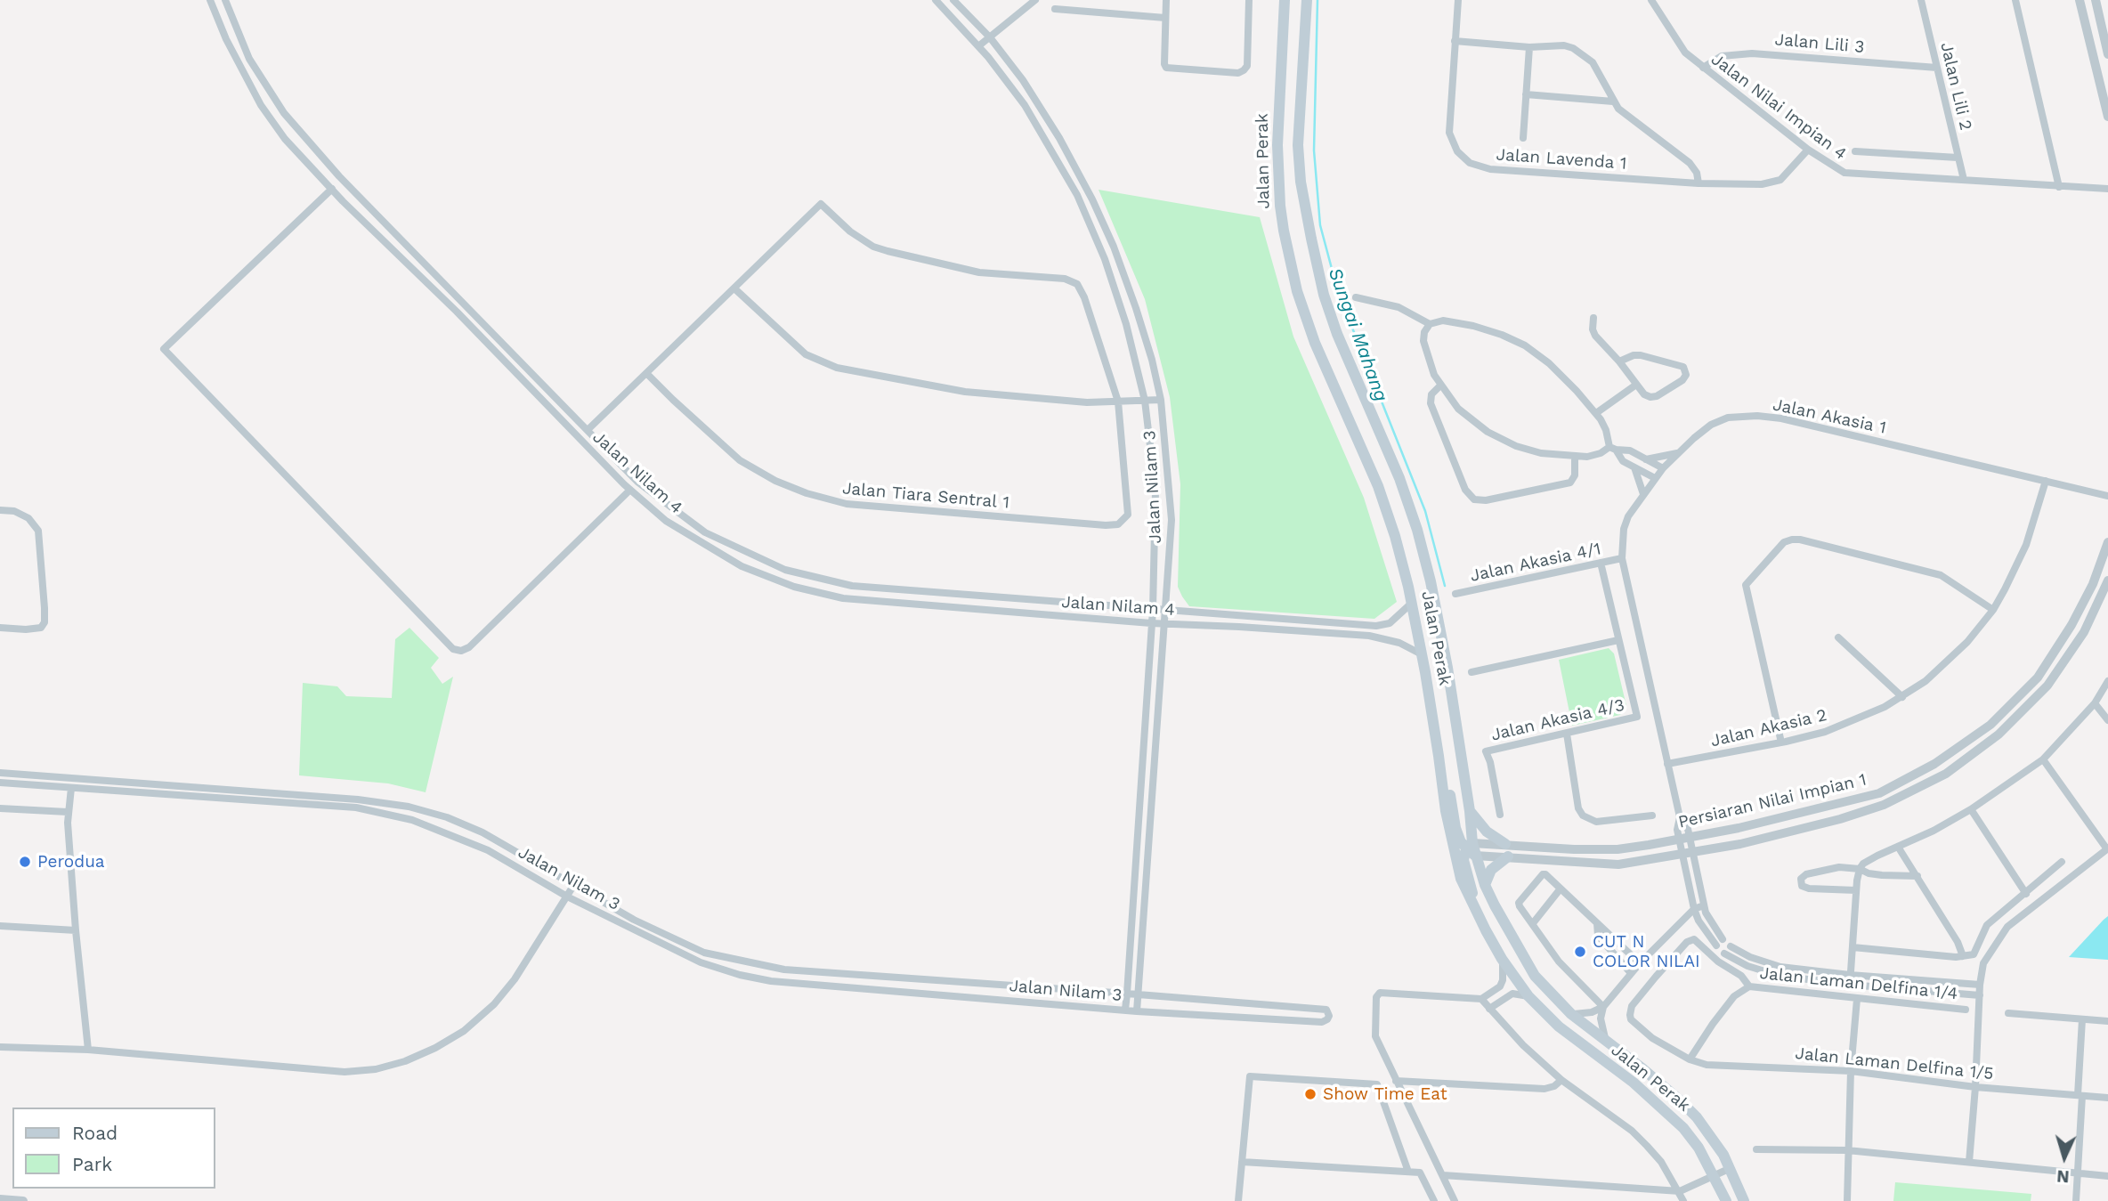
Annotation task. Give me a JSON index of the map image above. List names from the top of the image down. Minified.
{"streets":{"main road":["Jalan Perak"],"street":["Jalan Lili 3","Jalan Lili 2","Jalan Nilai Impian 4","Jalan Lavenda 1","Jalan Akasia 1","Jalan Nilam 4","Jalan Nilam 3","Jalan Tiara Sentral 1","Jalan Akasia 4/1","Jalan Akasia 4/3","Jalan Akasia 2","Persiaran Nilai Impian 1","Jalan Laman Delfina 1/4","Jalan Laman Delfina 1/5"]},"crossings":[["Jalan Lili 3","Jalan Lili 2"],["Jalan Lili 3","Jalan Nilai Impian 4"],["Jalan Lili 2","Jalan Nilai Impian 4"],["Jalan Nilai Impian 4","Jalan Lavenda 1"],["Jalan Perak","Jalan Nilam 4"],["Jalan Perak","Persiaran Nilai Impian 1"],["Jalan Akasia 1","Jalan Akasia 4/1"],["Jalan Akasia 1","Jalan Akasia 2"],["Jalan Akasia 1","Persiaran Nilai Impian 1"],["Jalan Nilam 4","Jalan Nilam 3"],["Jalan Laman Delfina 1/4","Jalan Laman Delfina 1/5"]],"water":["Sungai Mahang"],"places":["Perodua","CUT N COLOR NILAI","Show Time Eat"],"legend":["Road","Park"],"north":"bottom"}
